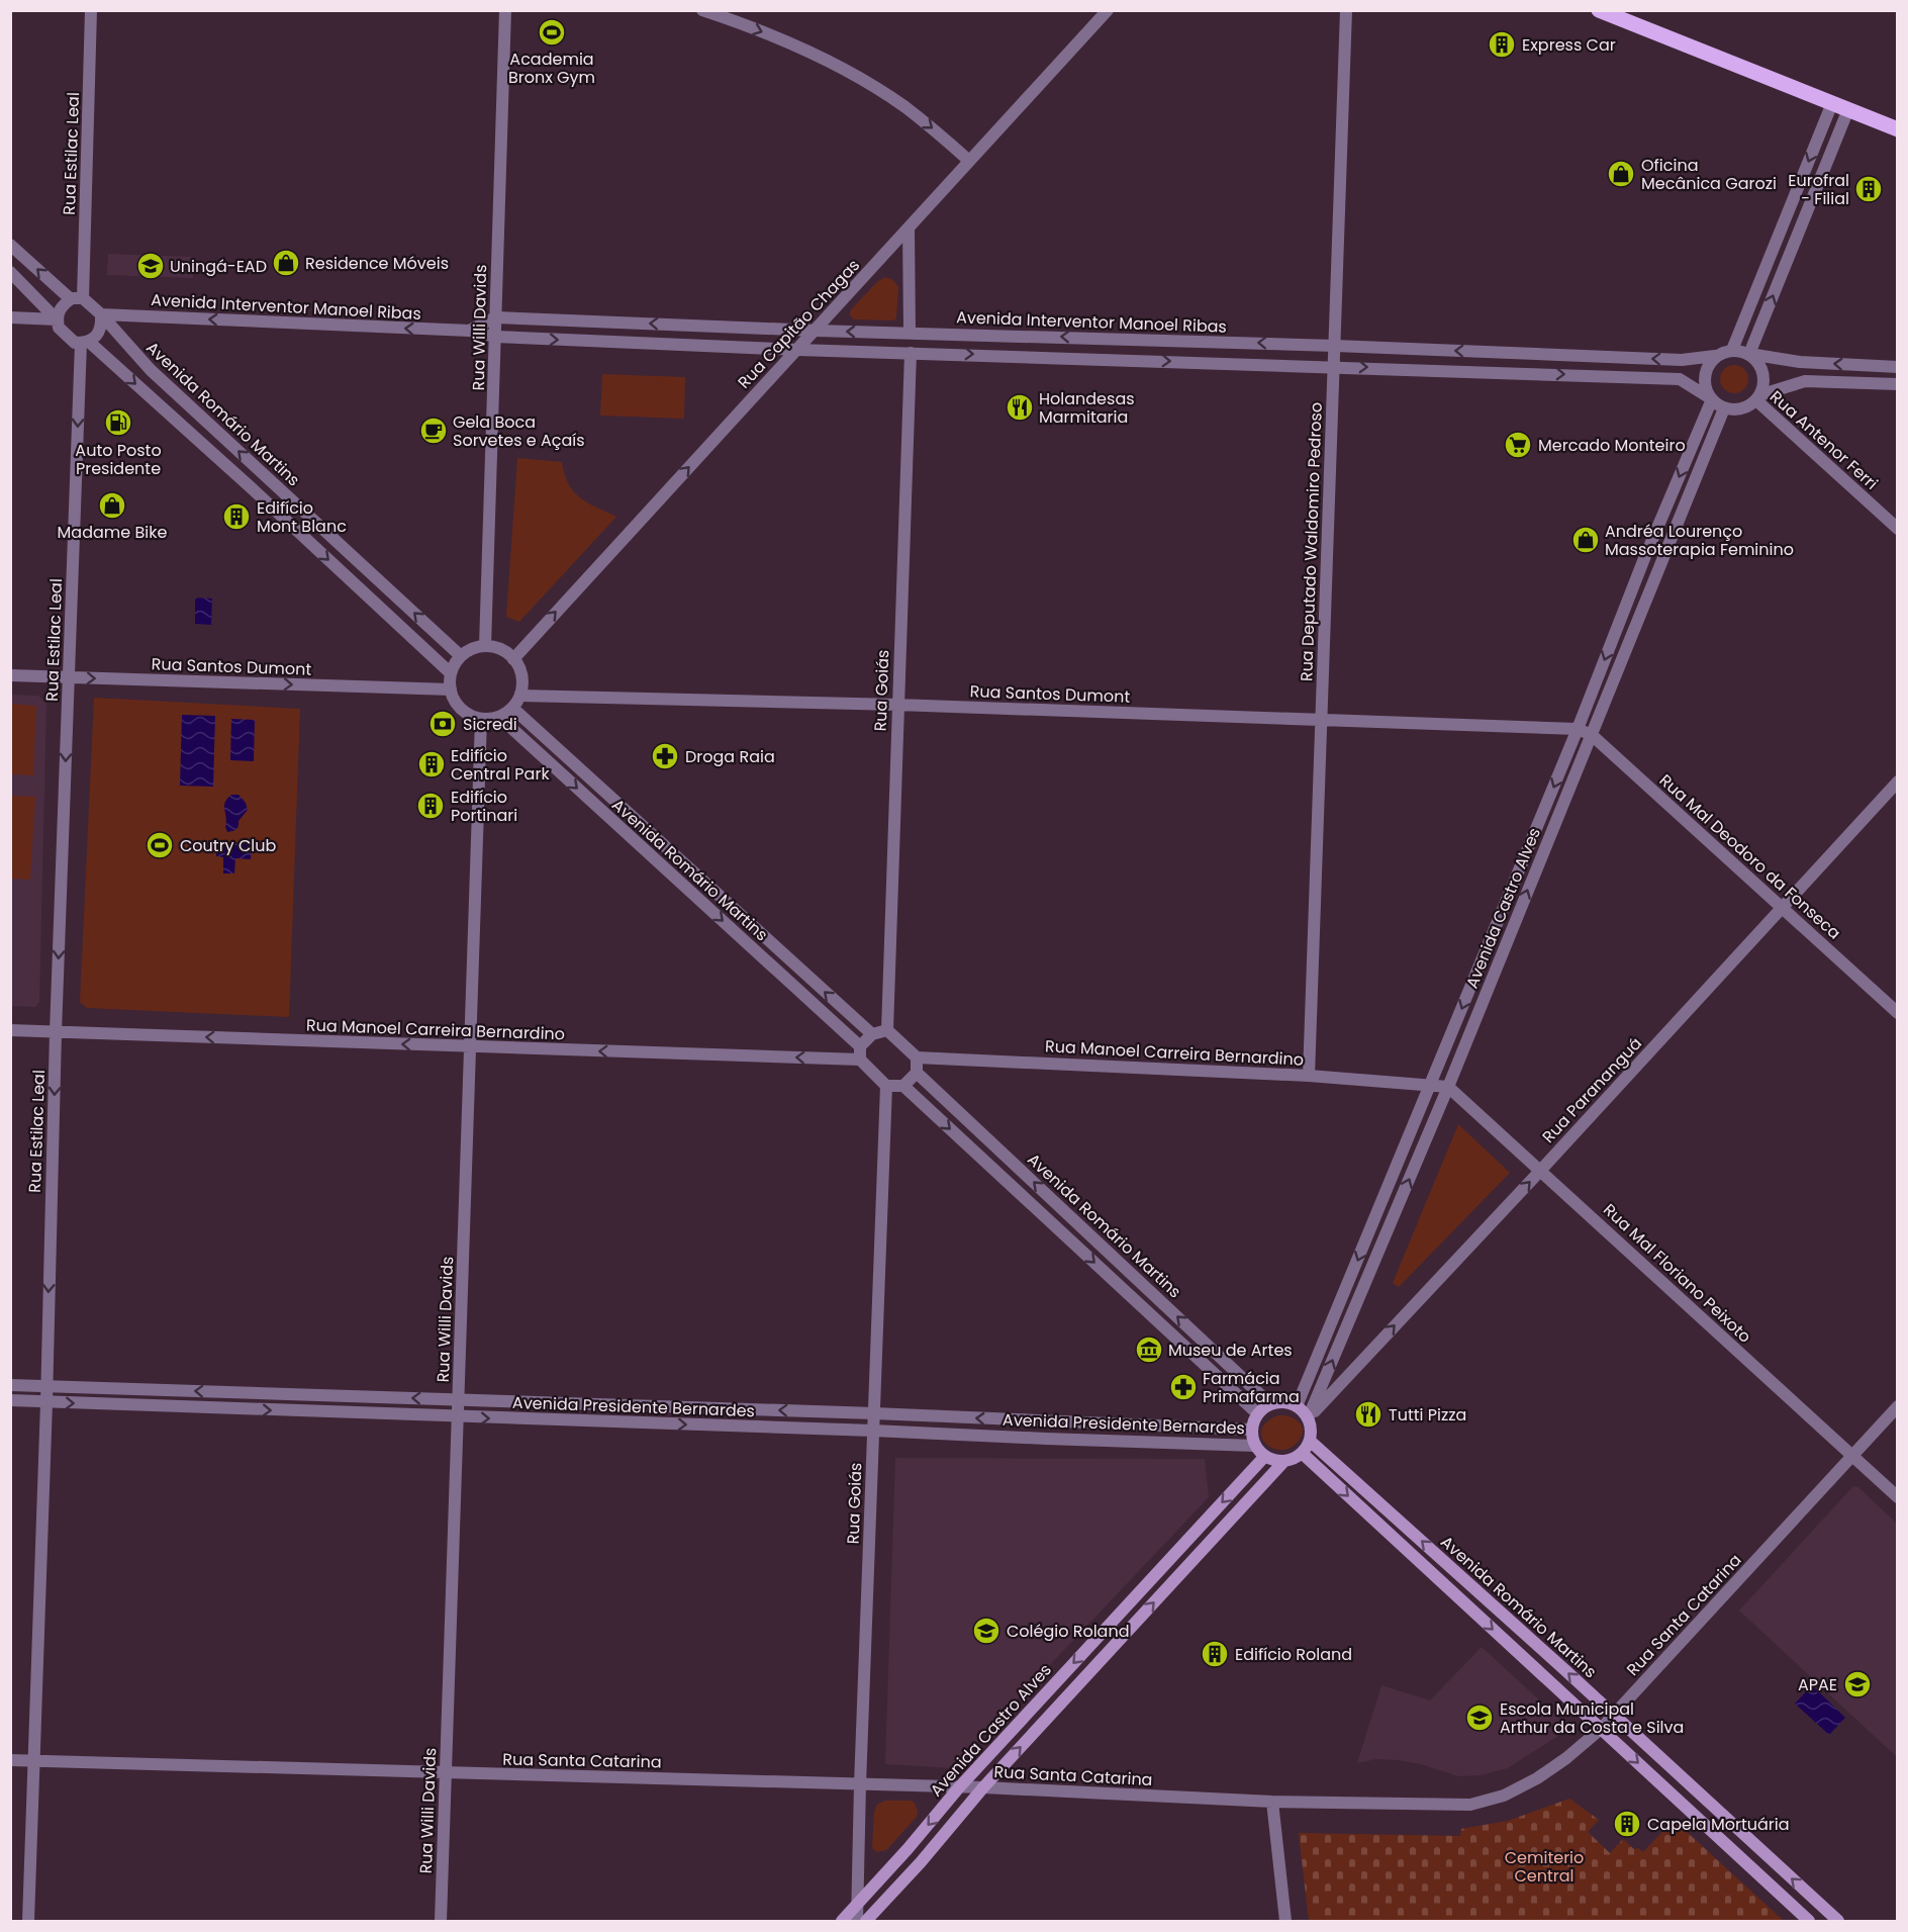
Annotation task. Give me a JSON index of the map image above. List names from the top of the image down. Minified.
{"streets":{"main road":["Avenida Romário Martins","Avenida Castro Alves"],"street":["Rua Estilac Leal","Avenida Interventor Manoel Ribas","Rua Capitão Chagas","Rua Willi Davids","Rua Antenor Ferri","Rua Deputado Waldomiro Pedroso","Rua Santos Dumont","Rua Goiás","Rua Mal Deodoro da Fonseca","Rua Manoel Carreira Bernardino","Rua Parananguá","Rua Mal Floriano Peixoto","Avenida Presidente Bernardes","Rua Santa Catarina"]},"crossings":[["Rua Estilac Leal","Avenida Interventor Manoel Ribas"],["Rua Estilac Leal","Avenida Romário Martins"],["Rua Estilac Leal","Rua Santos Dumont"],["Rua Estilac Leal","Rua Manoel Carreira Bernardino"],["Rua Estilac Leal","Avenida Presidente Bernardes"],["Rua Estilac Leal","Rua Santa Catarina"],["Avenida Interventor Manoel Ribas","Rua Capitão Chagas"],["Avenida Interventor Manoel Ribas","Rua Willi Davids"],["Avenida Interventor Manoel Ribas","Avenida Romário Martins"],["Avenida Interventor Manoel Ribas","Rua Antenor Ferri"],["Avenida Interventor Manoel Ribas","Rua Deputado Waldomiro Pedroso"],["Avenida Interventor Manoel Ribas","Rua Goiás"],["Avenida Interventor Manoel Ribas","Avenida Castro Alves"],["Rua Capitão Chagas","Rua Willi Davids"],["Rua Capitão Chagas","Avenida Romário Martins"],["Rua Capitão Chagas","Rua Santos Dumont"],["Rua Willi Davids","Avenida Romário Martins"],["Rua Willi Davids","Rua Santos Dumont"],["Rua Willi Davids","Rua Manoel Carreira Bernardino"],["Rua Willi Davids","Avenida Presidente Bernardes"],["Rua Willi Davids","Rua Santa Catarina"],["Avenida Romário Martins","Rua Santos Dumont"],["Avenida Romário Martins","Rua Goiás"],["Avenida Romário Martins","Avenida Castro Alves"],["Avenida Romário Martins","Rua Manoel Carreira Bernardino"],["Avenida Romário Martins","Rua Parananguá"],["Avenida Romário Martins","Avenida Presidente Bernardes"],["Avenida Romário Martins","Rua Santa Catarina"],["Rua Antenor Ferri","Avenida Castro Alves"],["Rua Deputado Waldomiro Pedroso","Rua Santos Dumont"],["Rua Deputado Waldomiro Pedroso","Rua Manoel Carreira Bernardino"],["Rua Santos Dumont","Rua Goiás"],["Rua Santos Dumont","Rua Mal Deodoro da Fonseca"],["Rua Santos Dumont","Avenida Castro Alves"],["Rua Goiás","Avenida Castro Alves"],["Rua Goiás","Rua Manoel Carreira Bernardino"],["Rua Goiás","Avenida Presidente Bernardes"],["Rua Goiás","Rua Santa Catarina"],["Rua Mal Deodoro da Fonseca","Avenida Castro Alves"],["Rua Mal Deodoro da Fonseca","Rua Parananguá"],["Avenida Castro Alves","Rua Manoel Carreira Bernardino"],["Avenida Castro Alves","Rua Parananguá"],["Avenida Castro Alves","Rua Mal Floriano Peixoto"],["Avenida Castro Alves","Avenida Presidente Bernardes"],["Avenida Castro Alves","Rua Santa Catarina"],["Rua Parananguá","Rua Mal Floriano Peixoto"],["Rua Parananguá","Avenida Presidente Bernardes"],["Rua Mal Floriano Peixoto","Rua Santa Catarina"]],"one_way":["Rua Estilac Leal","Rua Capitão Chagas","Rua Manoel Carreira Bernardino","Rua Parananguá"],"parks":["Cemiterio Central"],"places":{"sports":["Academia Bronx Gym","Coutry Club"],"building":["Express Car","Eurofral - Filial","Edifício Mont Blanc","Edifício Central Park","Edifício Portinari","Edifício Roland","Capela Mortuária"],"shop":["Oficina Mecânica Garozi","Residence Móveis","Madame Bike","Andréa Lourenço Massoterapia Feminino"],"school or university":["Uningá-EAD","Colégio Roland","APAE","Escola Municipal Arthur da Costa e Silva"],"restaurant":["Holandesas Marmitaria","Tutti Pizza"],"fuel station":["Auto Posto Presidente"],"cafe":["Gela Boca Sorvetes e Açaís"],"supermarket":["Mercado Monteiro"],"bank":["Sicredi"],"pharmacy":["Droga Raia","Farmácia Primafarma"],"museum":["Museu de Artes"]}}
